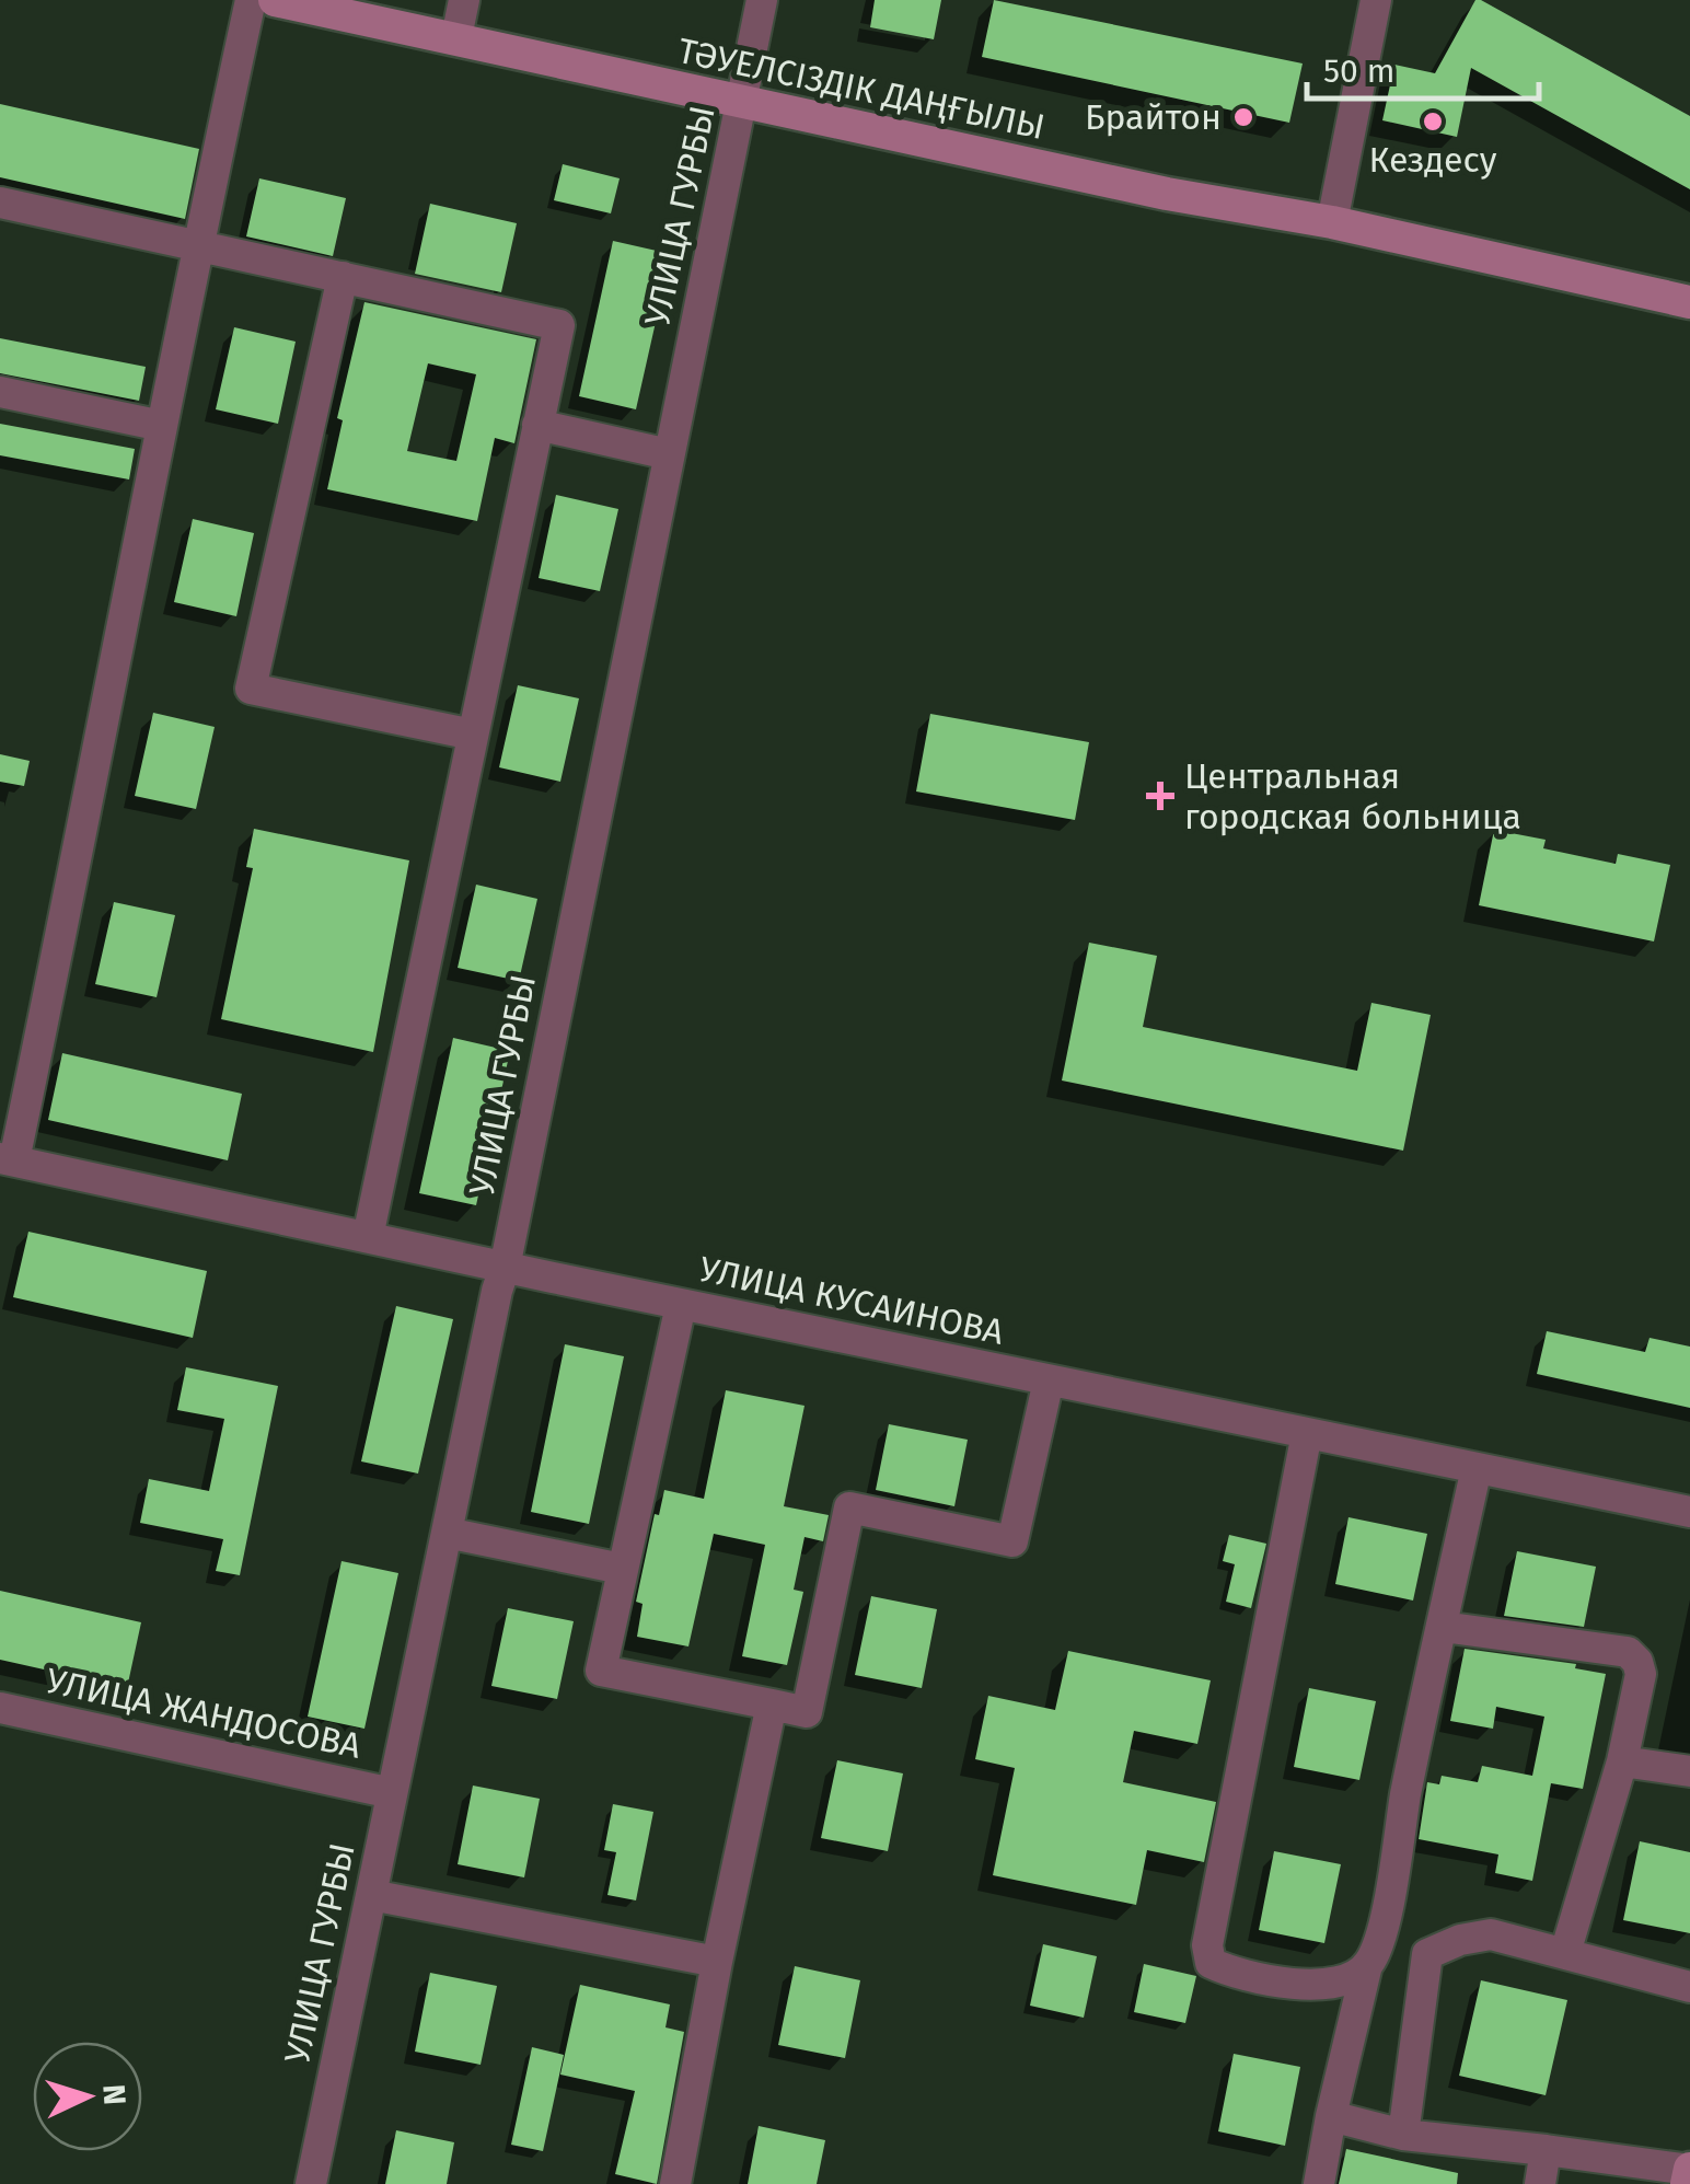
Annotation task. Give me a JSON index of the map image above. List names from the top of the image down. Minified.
{"streets":{"street":["ТӘУЕЛСІЗДІК ДАҢҒЫЛЫ","УЛИЦА ГУРБЫ","УЛИЦА КУСАИНОВА","УЛИЦА ЖАНДОСОВА"]},"crossings":[["ТӘУЕЛСІЗДІК ДАҢҒЫЛЫ","УЛИЦА ГУРБЫ"],["УЛИЦА ГУРБЫ","УЛИЦА КУСАИНОВА"],["УЛИЦА ГУРБЫ","УЛИЦА ЖАНДОСОВА"]],"places":{"other":["Брайтон","Кездесу"],"health":["Центральная городская больница"]},"scale_bar":"50 m","north":"right"}
